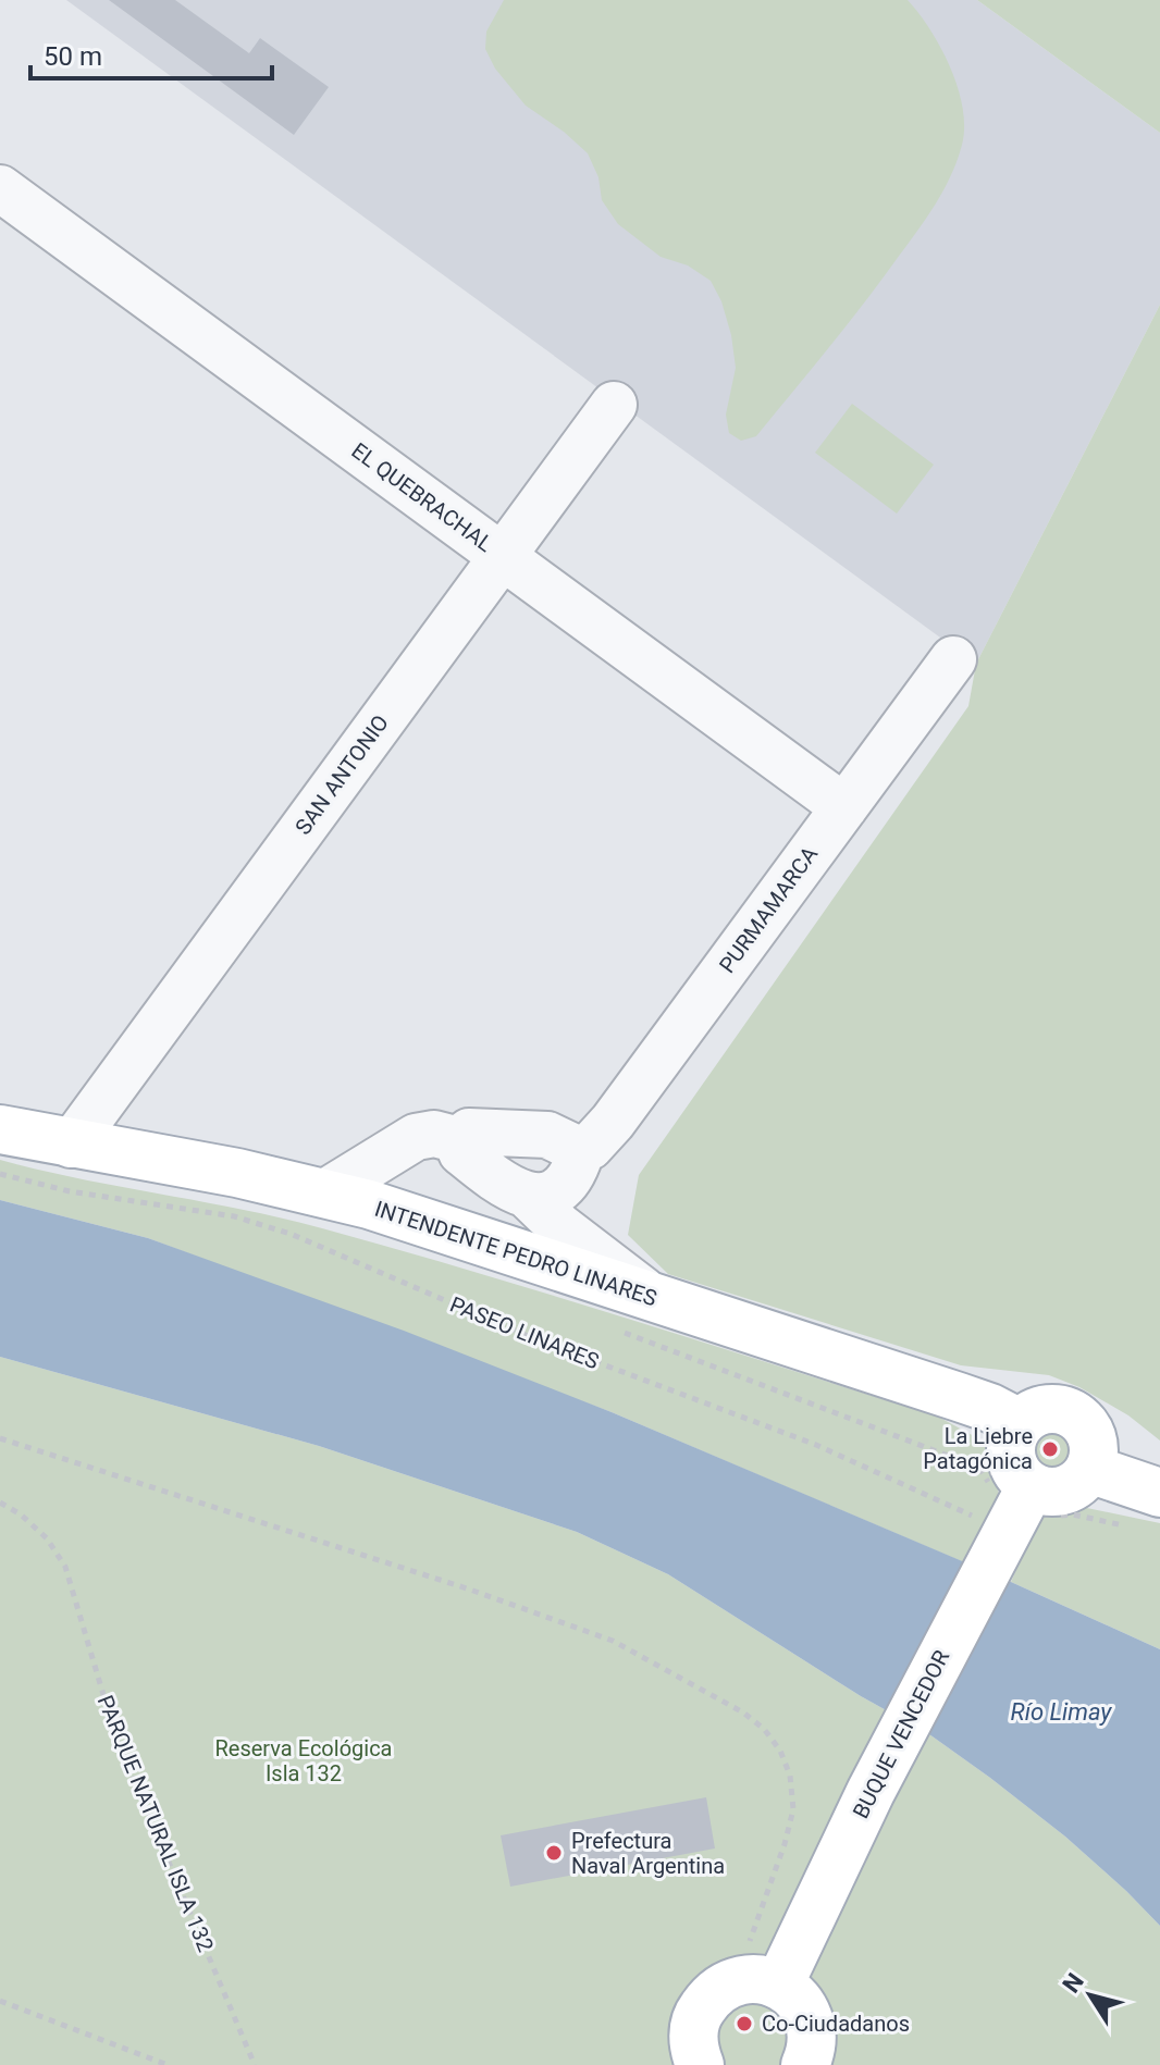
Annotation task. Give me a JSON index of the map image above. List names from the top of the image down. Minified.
{"streets":{"main road":["INTENDENTE PEDRO LINARES","BUQUE VENCEDOR"],"street":["EL QUEBRACHAL","SAN ANTONIO","PURMAMARCA"],"path":["PASEO LINARES","PARQUE NATURAL ISLA 132"]},"crossings":[["EL QUEBRACHAL","SAN ANTONIO"],["EL QUEBRACHAL","PURMAMARCA"],["SAN ANTONIO","INTENDENTE PEDRO LINARES"],["INTENDENTE PEDRO LINARES","BUQUE VENCEDOR"],["PASEO LINARES","BUQUE VENCEDOR"]],"water":["Río Limay"],"parks":["Reserva Ecológica Isla 132"],"places":["La Liebre Patagónica","Prefectura Naval Argentina","Co-Ciudadanos"],"scale_bar":"50 m","north":"top left"}
